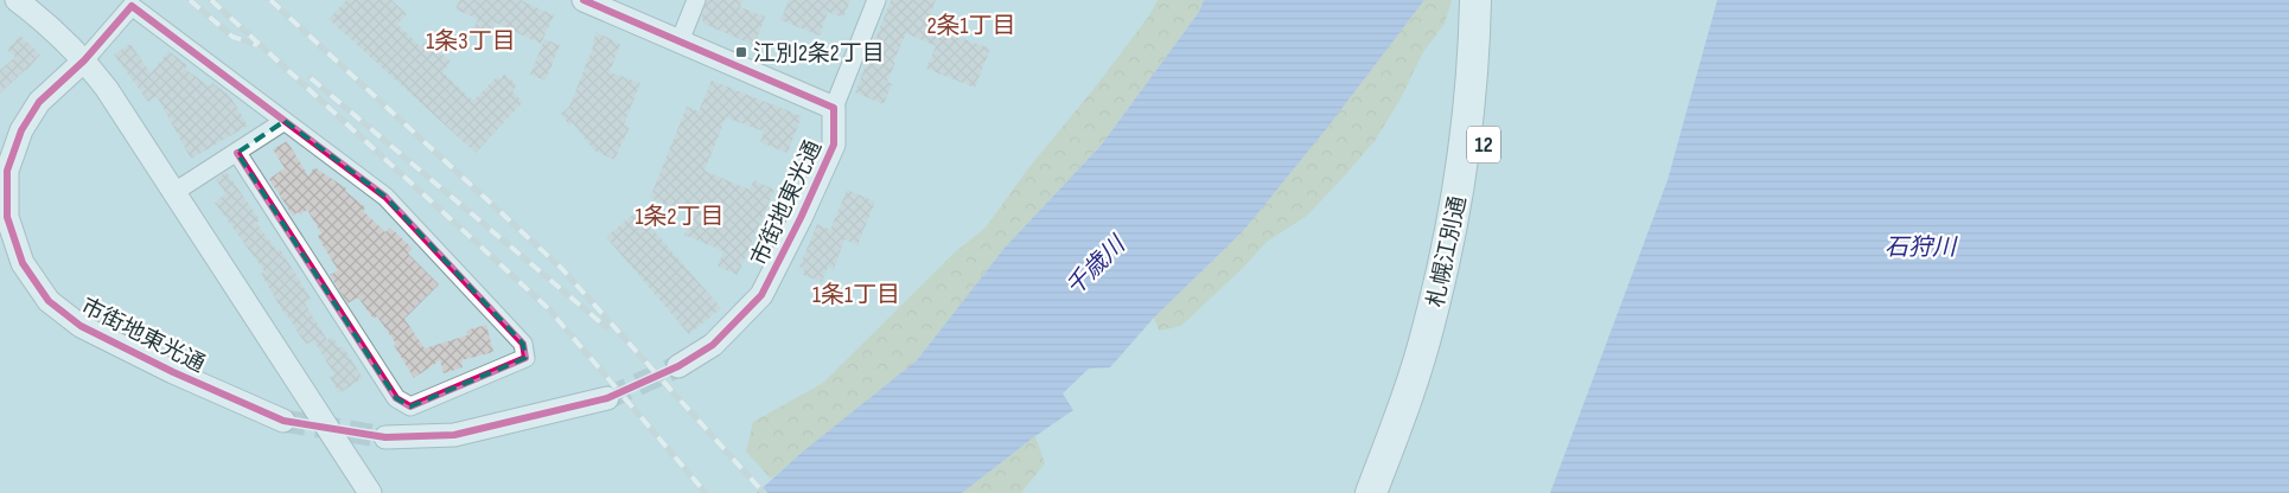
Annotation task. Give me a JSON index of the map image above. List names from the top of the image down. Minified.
{"streets":{"highway":["12","札幌江別通"],"street":["市街地東光通"]},"districts":["2条1丁目","1条3丁目","1条2丁目","1条1丁目"],"water":["石狩川","千歳川"],"places":{"transit":["江別2条2丁目"]}}
